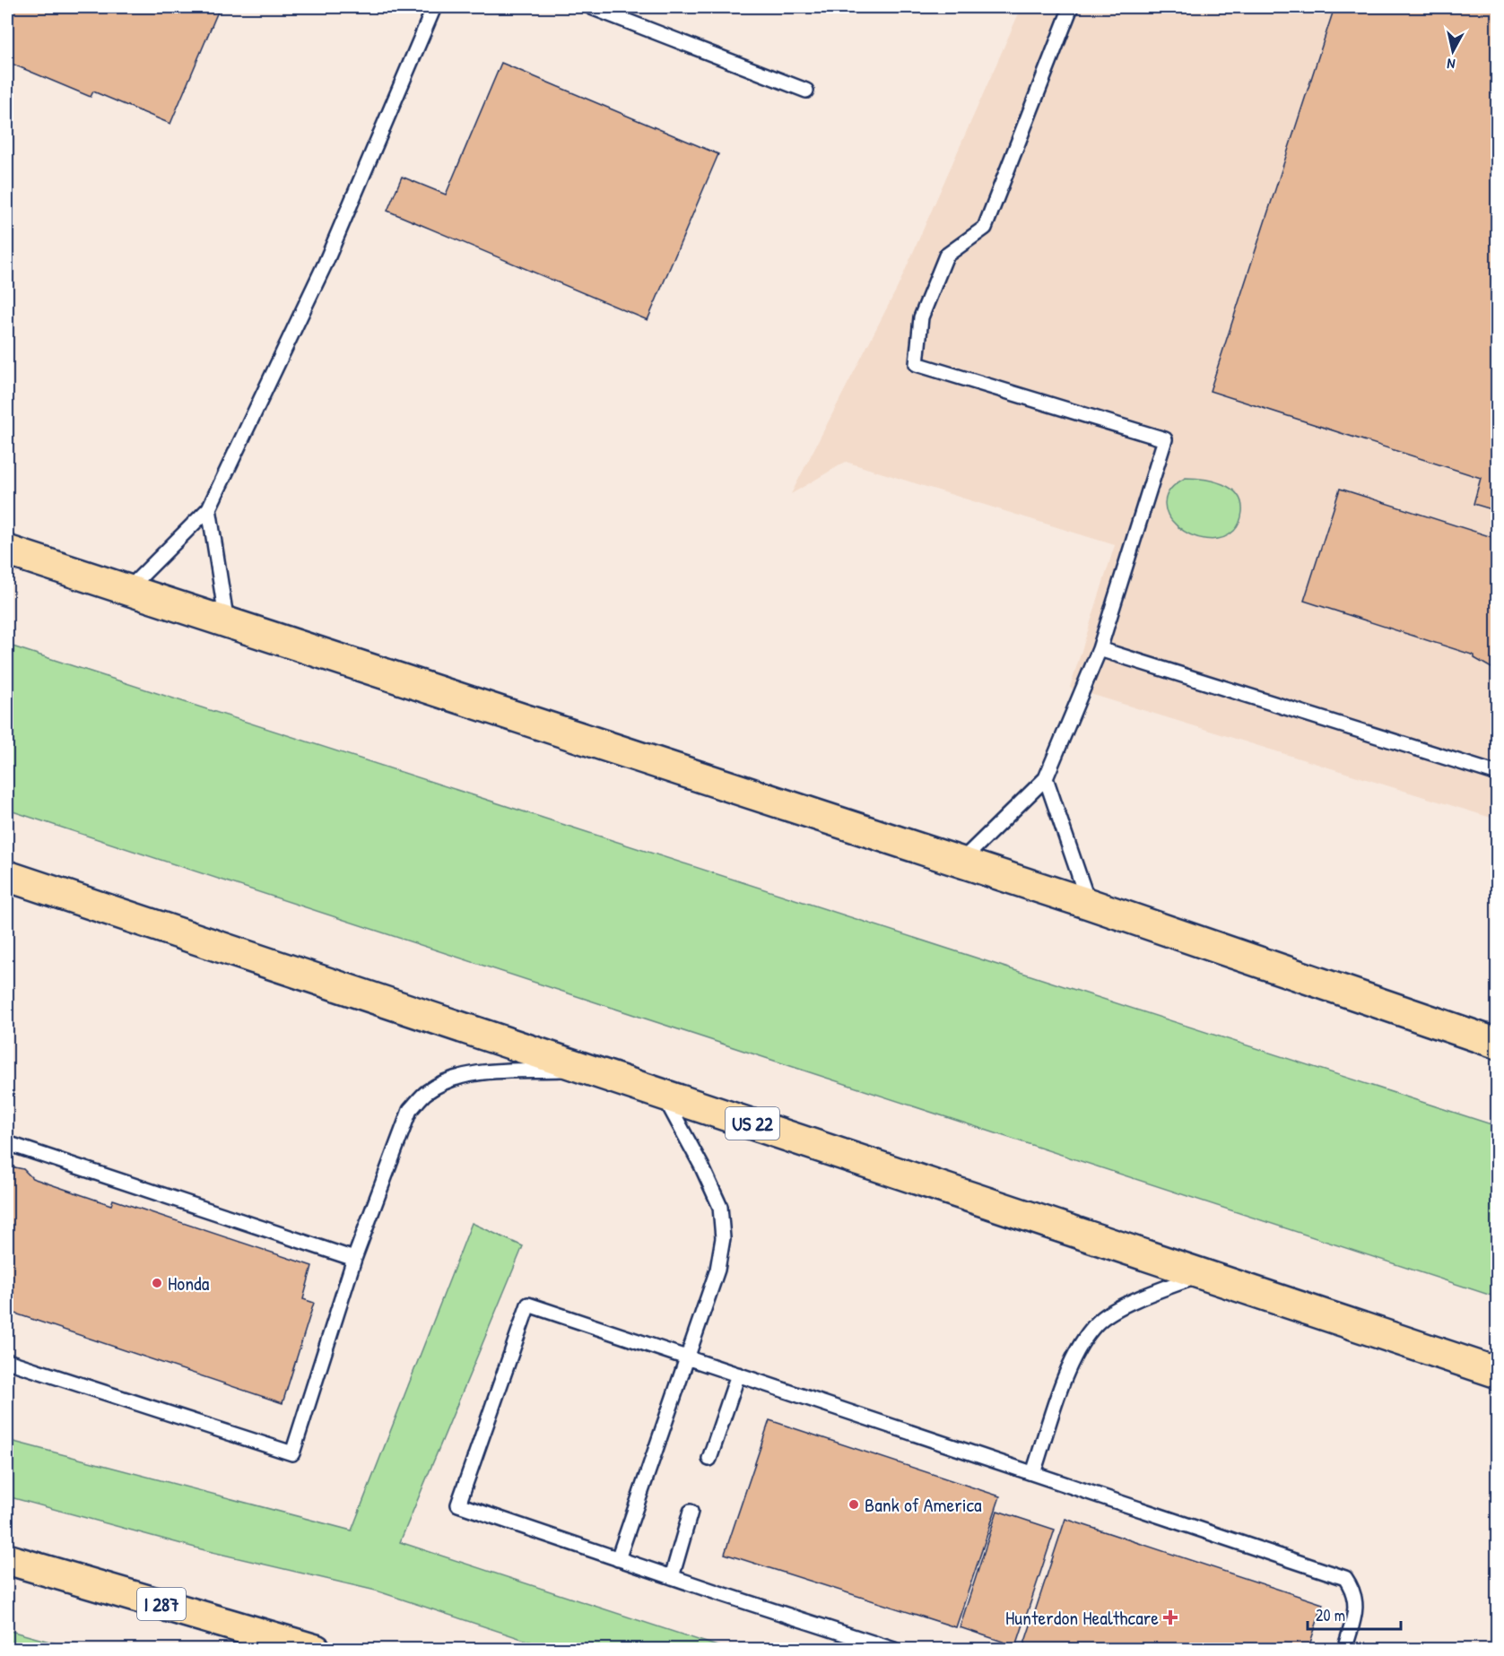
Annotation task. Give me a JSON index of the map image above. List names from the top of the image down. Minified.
{"streets":{"highway":["US 22","I 287"]},"places":{"other":["Honda","Bank of America"],"health":["Hunterdon Healthcare"]},"scale_bar":"20 m","north":"bottom"}
